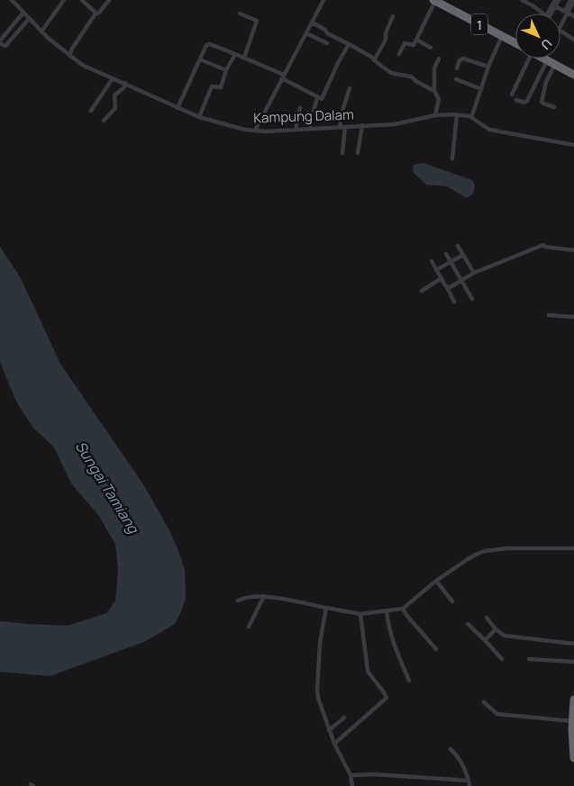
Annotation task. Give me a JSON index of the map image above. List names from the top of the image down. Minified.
{"streets":{"highway":["1"],"street":["Kampung Dalam"]},"water":["Sungai Tamiang"],"north":"bottom right"}
